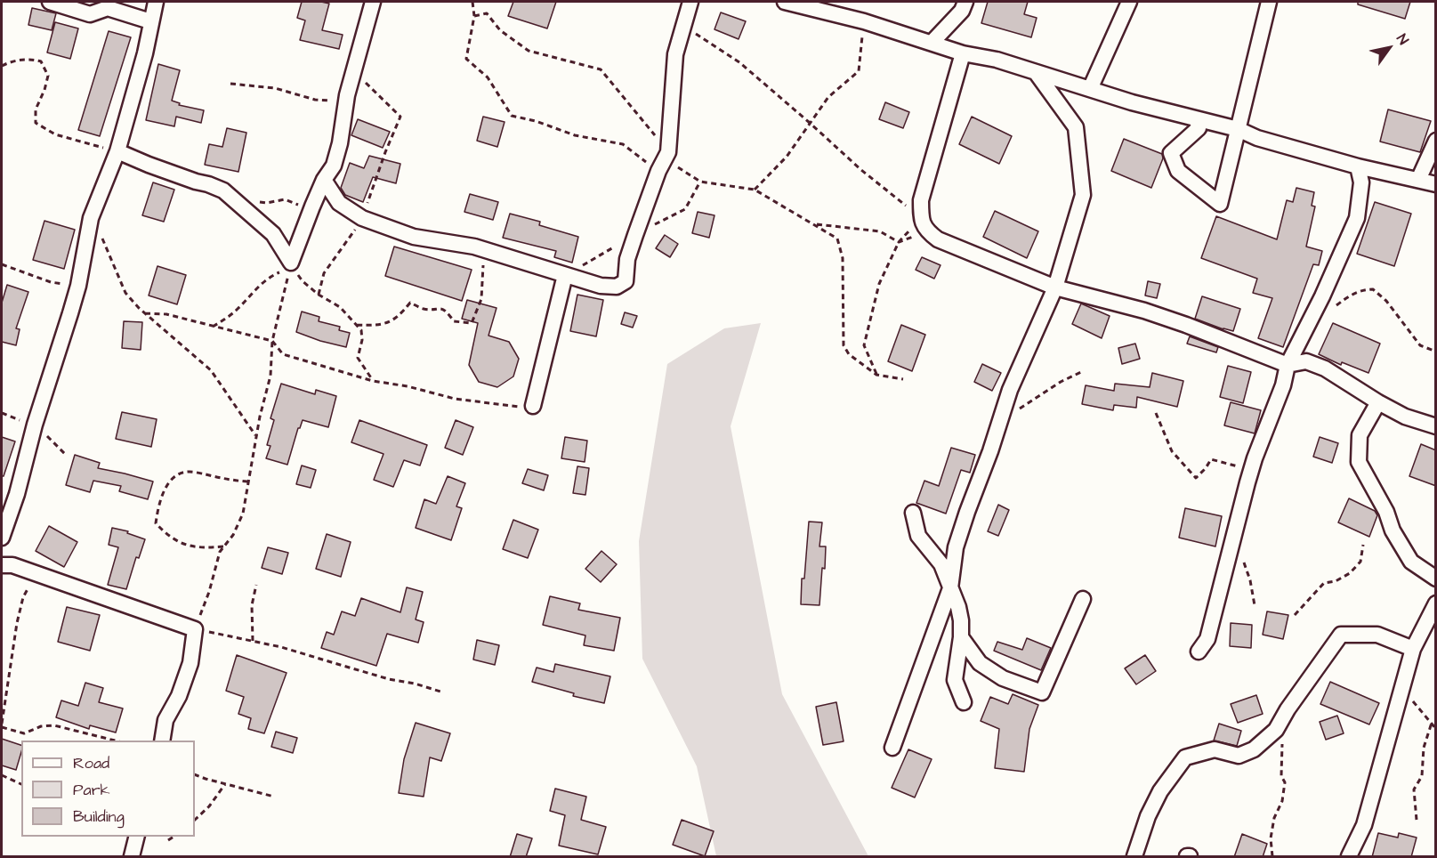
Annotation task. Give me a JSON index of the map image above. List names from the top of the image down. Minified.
{"legend":["Road","Park","Building"],"north":"top right"}
